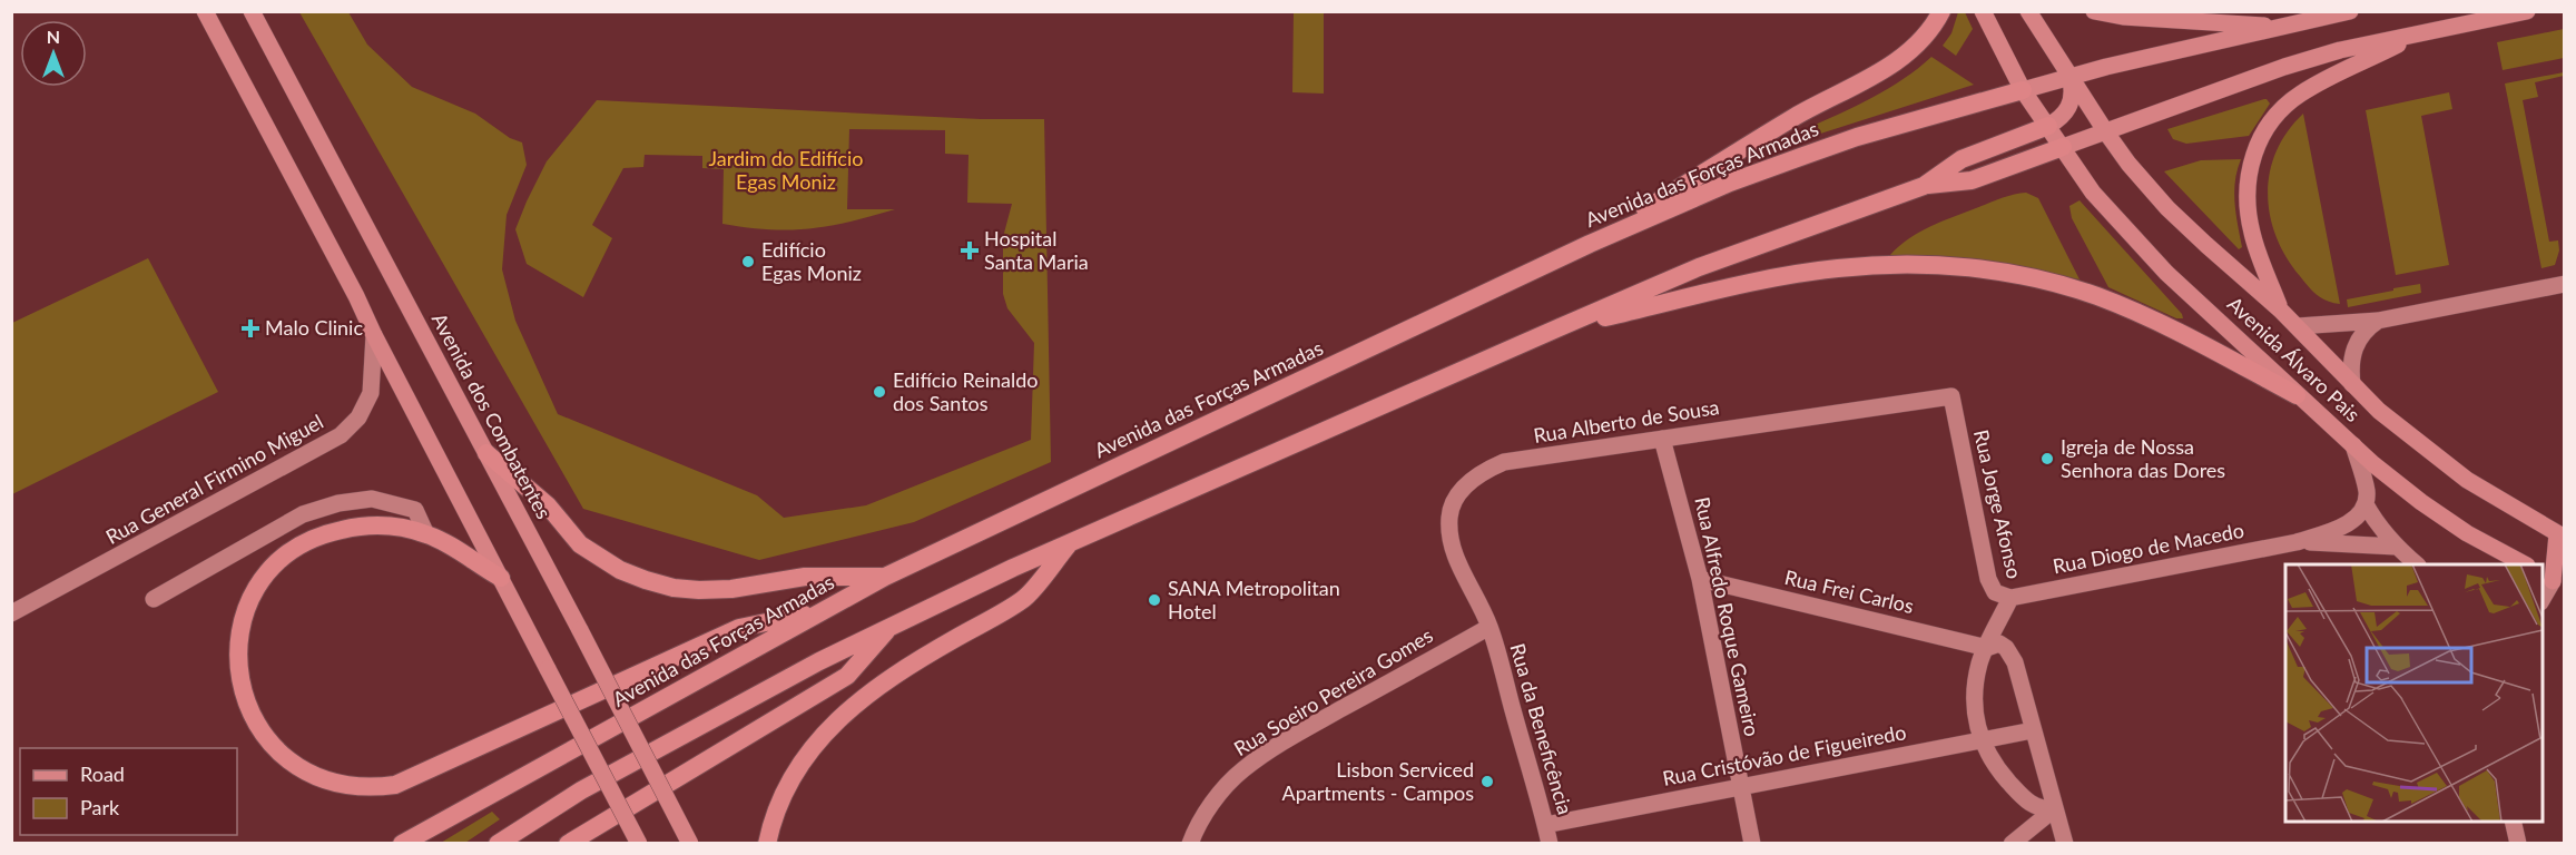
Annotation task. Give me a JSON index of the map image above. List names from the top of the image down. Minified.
{"streets":{"highway":["Avenida das Forças Armadas"],"main road":["Avenida Álvaro Pais","Avenida dos Combatentes"],"street":["Rua Alberto de Sousa","Rua General Firmino Miguel","Rua Jorge Afonso","Rua Diogo de Macedo","Rua Frei Carlos","Rua Alfredo Roque Gameiro","Rua Soeiro Pereira Gomes","Rua da Beneficência","Rua Cristóvão de Figueiredo"]},"crossings":[["Avenida das Forças Armadas","Avenida Álvaro Pais"],["Rua Alberto de Sousa","Rua Jorge Afonso"],["Rua Alberto de Sousa","Rua Alfredo Roque Gameiro"],["Rua Alberto de Sousa","Rua Soeiro Pereira Gomes"],["Rua Alberto de Sousa","Rua da Beneficência"],["Rua Jorge Afonso","Rua Diogo de Macedo"],["Rua Jorge Afonso","Rua Frei Carlos"],["Rua Jorge Afonso","Rua Cristóvão de Figueiredo"],["Rua Frei Carlos","Rua Alfredo Roque Gameiro"],["Rua Frei Carlos","Rua Cristóvão de Figueiredo"],["Rua Alfredo Roque Gameiro","Rua Cristóvão de Figueiredo"],["Rua Soeiro Pereira Gomes","Rua da Beneficência"],["Rua da Beneficência","Rua Cristóvão de Figueiredo"]],"parks":["Jardim do Edifício Egas Moniz"],"places":{"health":["Hospital Santa Maria","Malo Clinic"],"other":["Edifício Egas Moniz","Edifício Reinaldo dos Santos","Igreja de Nossa Senhora das Dores","SANA Metropolitan Hotel","Lisbon Serviced Apartments - Campos"]},"legend":["Road","Park"],"north":"top"}
